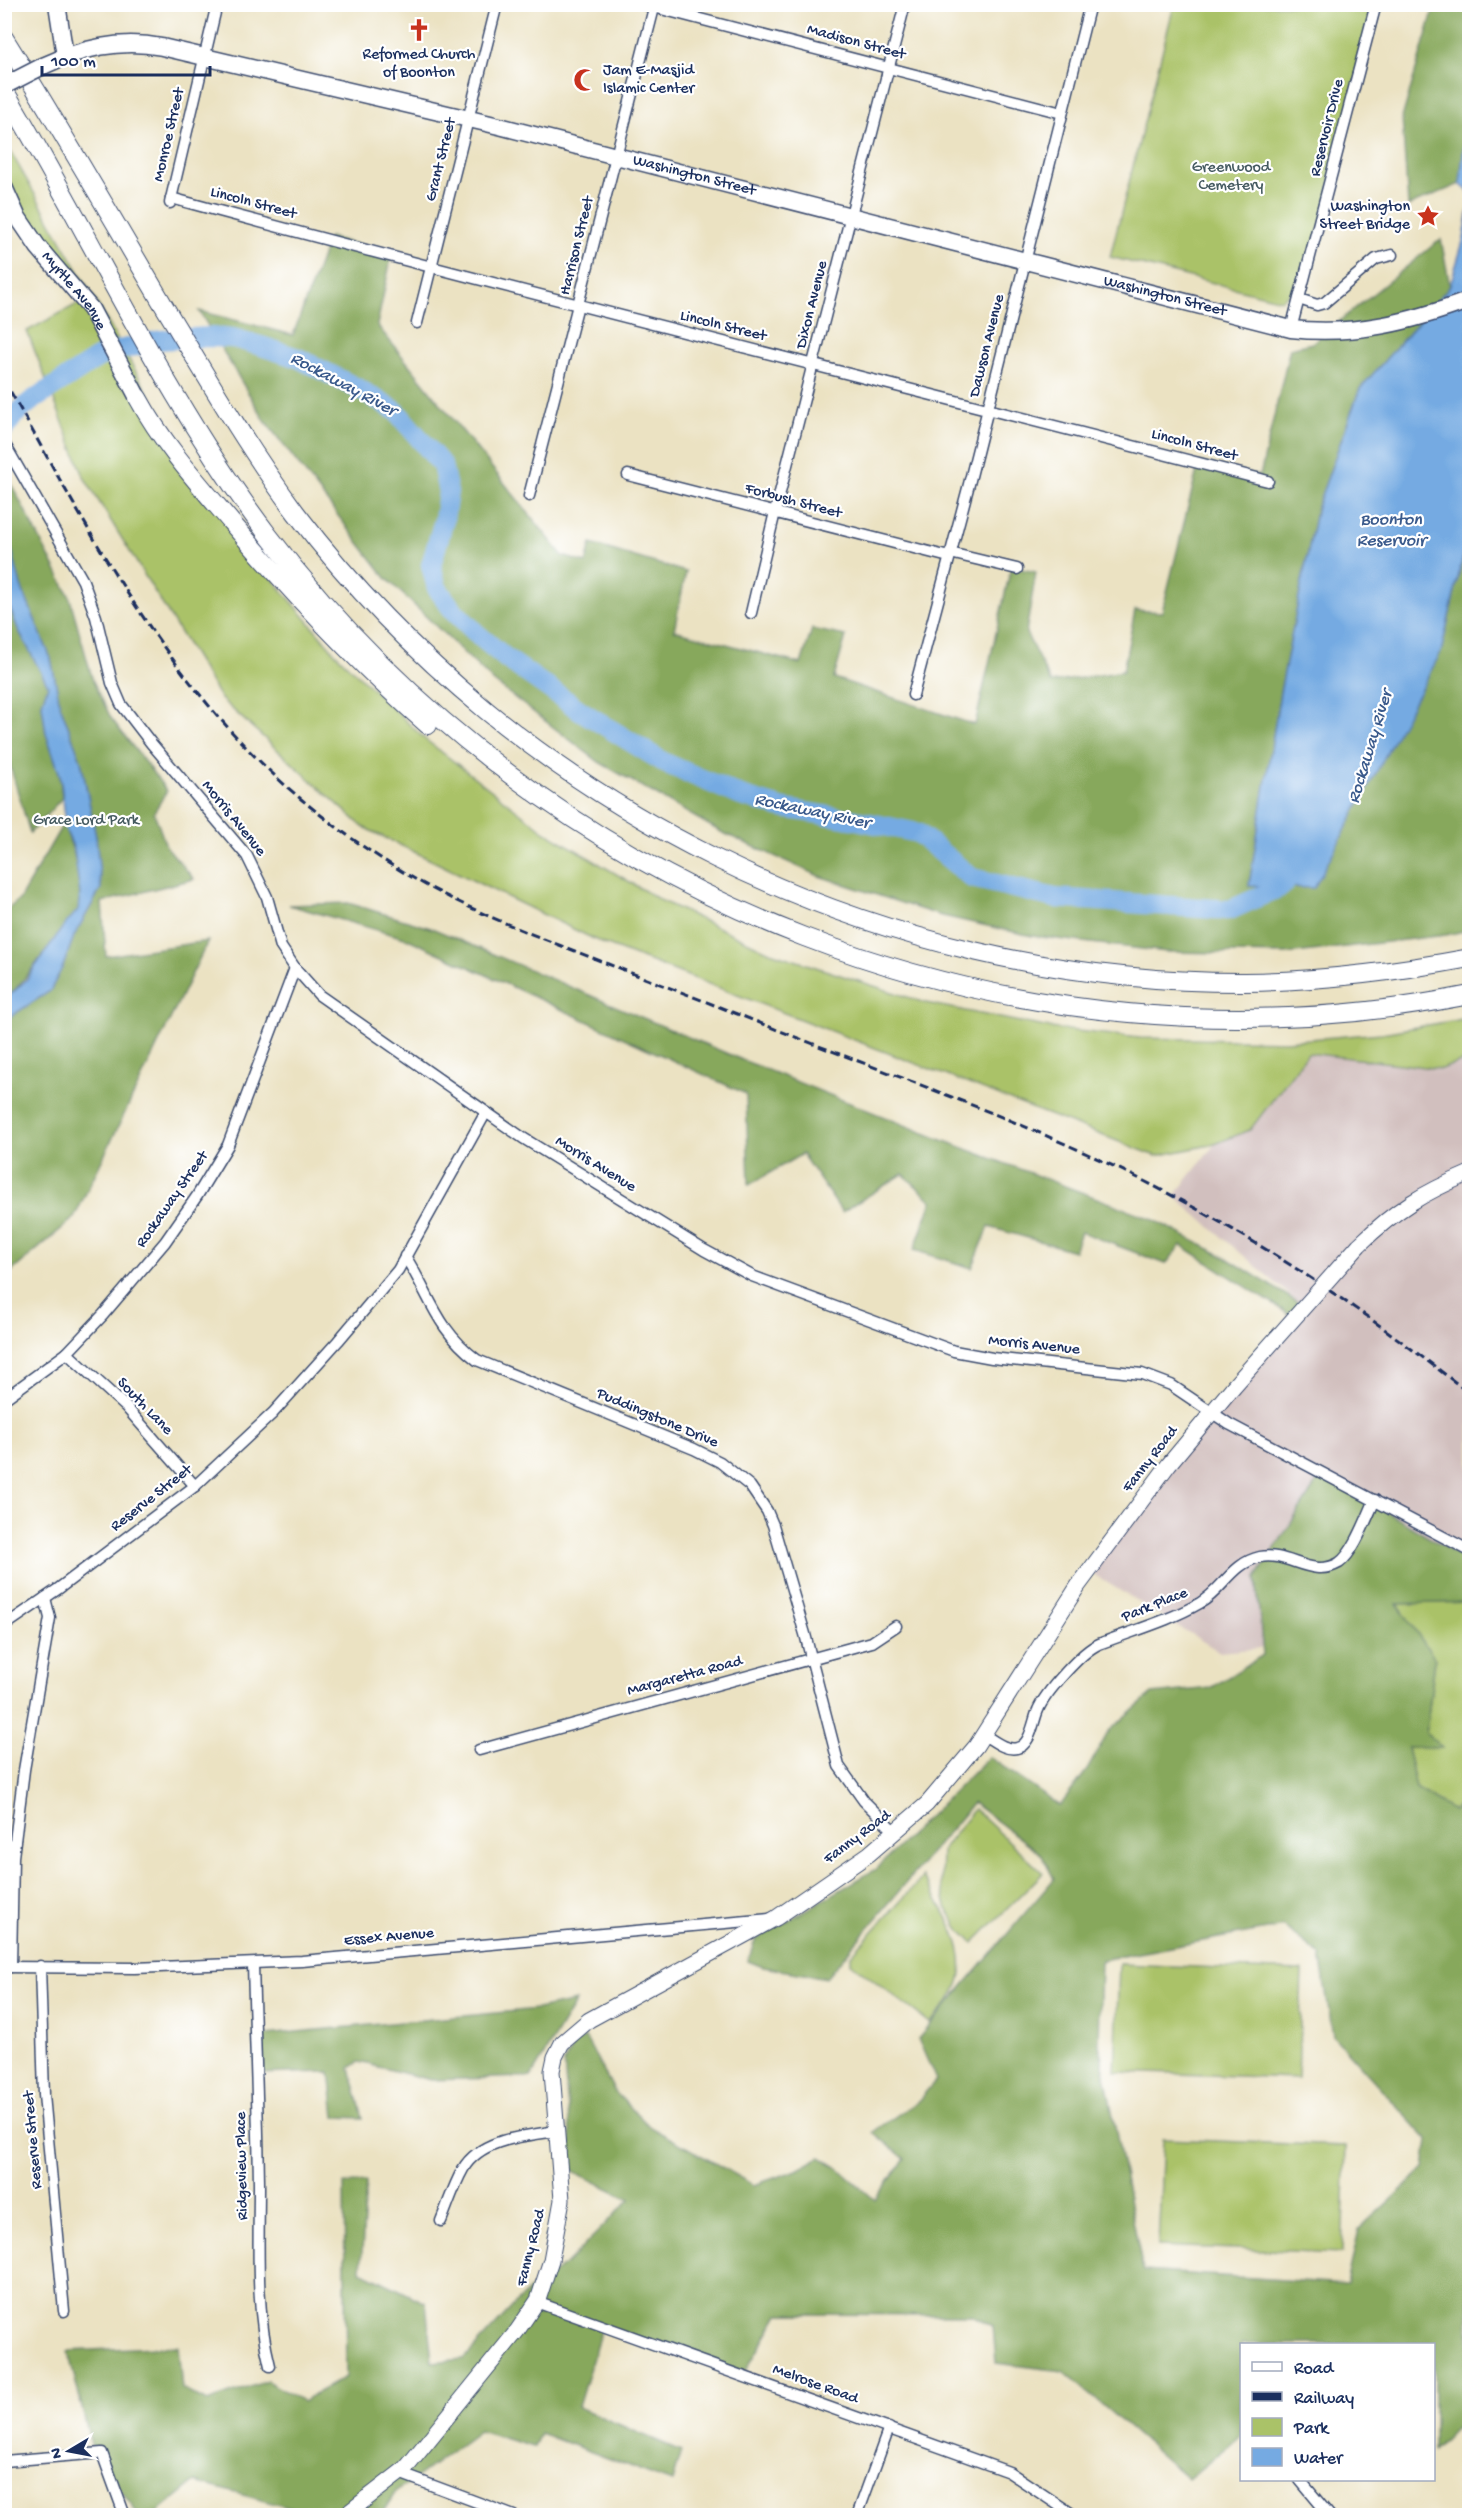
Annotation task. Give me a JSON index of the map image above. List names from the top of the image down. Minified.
{"streets":{"main road":["Washington Street","Myrtle Avenue","Fanny Road"],"street":["Madison Street","Reservoir Drive","Monroe Street","Grant Street","Lincoln Street","Harrison Street","Dixon Avenue","Dawson Avenue","Forbush Street","Morris Avenue","Rockaway Street","South Lane","Puddingstone Drive","Reserve Street","Park Place","Margaretta Road","Essex Avenue","Ridgeview Place","Melrose Road"]},"crossings":[["Madison Street","Harrison Street"],["Madison Street","Dixon Avenue"],["Madison Street","Dawson Avenue"],["Reservoir Drive","Washington Street"],["Monroe Street","Washington Street"],["Monroe Street","Lincoln Street"],["Grant Street","Washington Street"],["Grant Street","Lincoln Street"],["Washington Street","Harrison Street"],["Washington Street","Dixon Avenue"],["Washington Street","Dawson Avenue"],["Lincoln Street","Harrison Street"],["Lincoln Street","Dixon Avenue"],["Lincoln Street","Dawson Avenue"],["Dixon Avenue","Forbush Street"],["Dawson Avenue","Forbush Street"],["Morris Avenue","Rockaway Street"],["Morris Avenue","Fanny Road"],["Morris Avenue","Reserve Street"],["Morris Avenue","Park Place"],["Rockaway Street","South Lane"],["South Lane","Reserve Street"],["Puddingstone Drive","Fanny Road"],["Puddingstone Drive","Reserve Street"],["Puddingstone Drive","Margaretta Road"],["Fanny Road","Park Place"],["Fanny Road","Essex Avenue"],["Fanny Road","Melrose Road"],["Reserve Street","Essex Avenue"],["Essex Avenue","Ridgeview Place"]],"water":["Rockaway River","Boonton Reservoir"],"parks":["Greenwood Cemetery","Grace Lord Park"],"places":{"church":["Reformed Church of Boonton"],"mosque":["Jam E-Masjid Islamic Center"],"place":["Washington Street Bridge"]},"legend":["Road","Railway","Park","Water"],"scale_bar":"100 m","north":"left"}
